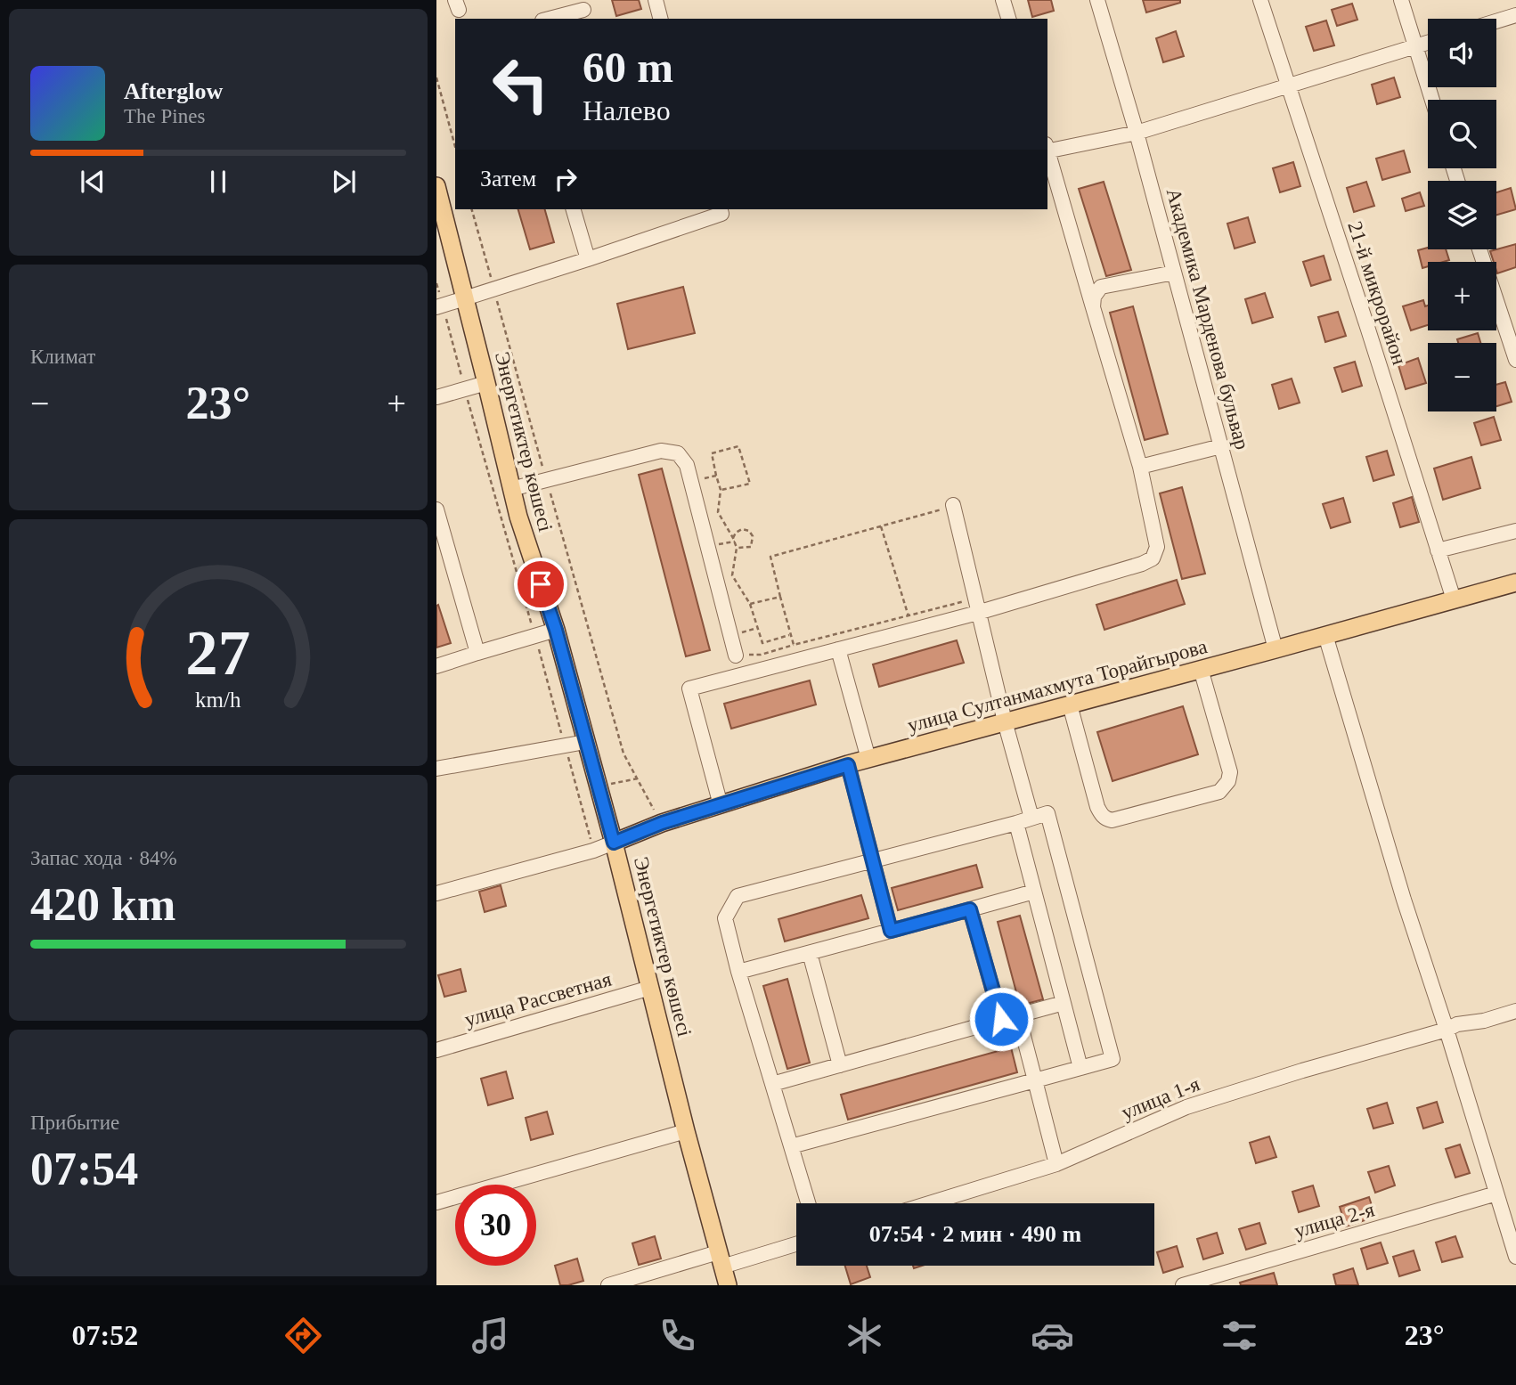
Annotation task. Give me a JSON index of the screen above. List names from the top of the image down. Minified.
{"streets":{"main road":["Энергетиктер көшесі","улица Султанмахмута Торайгырова"],"street":["21-й микрорайон","Академика Марденова бульвар","улица Рассветная","улица 1-я","улица 2-я"]},"crossings":[["21-й микрорайон","улица Султанмахмута Торайгырова"],["Академика Марденова бульвар","улица Султанмахмута Торайгырова"],["Энергетиктер көшесі","улица Султанмахмута Торайгырова"],["Энергетиктер көшесі","улица Рассветная"]],"page":{"map_buttons":["+","−"],"turn":["60 m","Налево"],"song":["Afterglow","The Pines"],"then":"Затем","tile":["Климат",["Запас хода · 84%","420 km"],["Прибытие","07:54"]],"heat":["−","23°","+"],"limit":"30","trip":"07:54 · 2 мин · 490 m","tabs":["07:52","23°"],"gauge":["27","km/h"]}}
